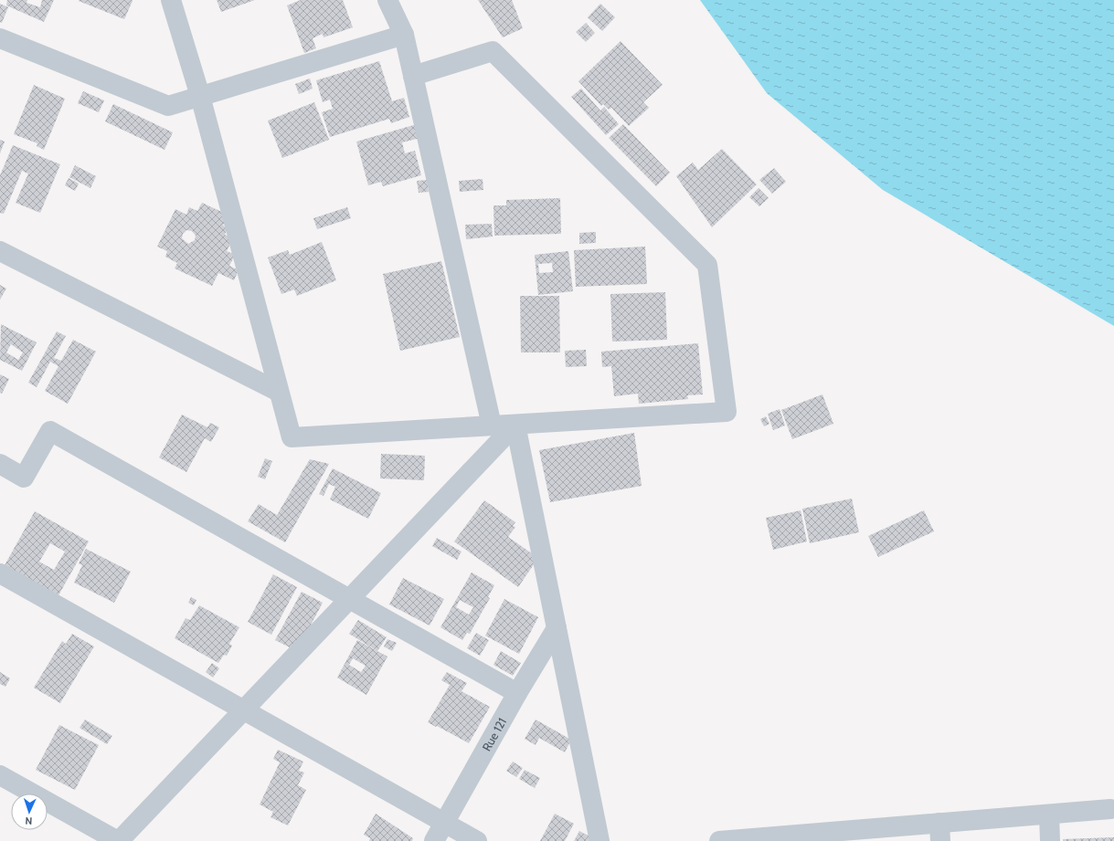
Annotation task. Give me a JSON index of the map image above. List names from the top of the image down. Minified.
{"streets":{"street":["Rue 121"]},"north":"bottom"}
